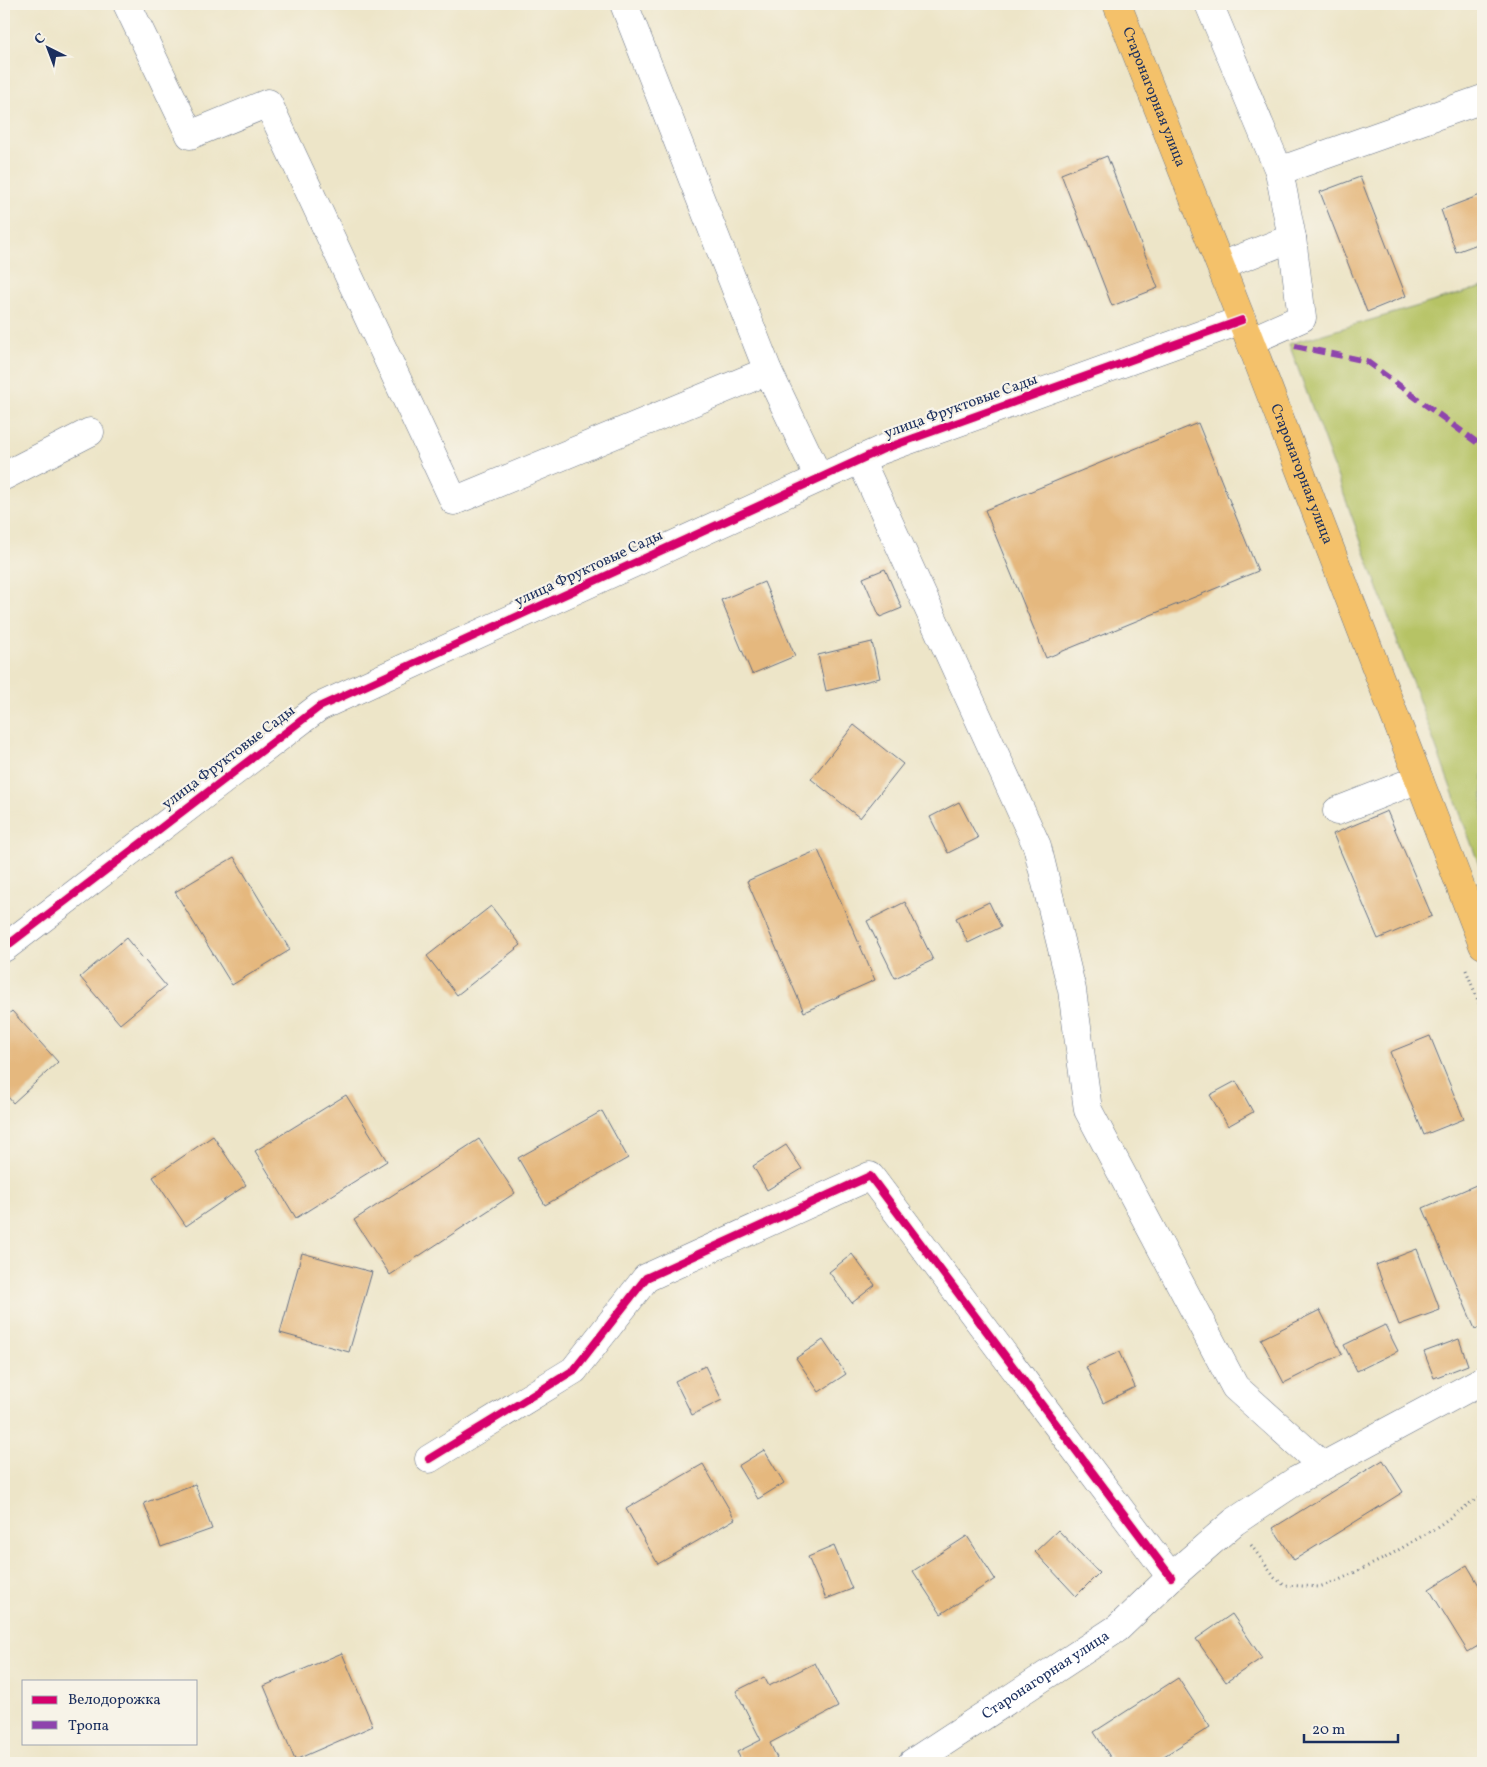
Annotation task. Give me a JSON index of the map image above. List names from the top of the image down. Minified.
{"streets":{"main road":["Старонагорная улица"],"street":["улица Фруктовые Сады"]},"crossings":[["Старонагорная улица","улица Фруктовые Сады"]],"legend":["Велодорожка","Тропа"],"scale_bar":"20 m","north":"top left"}
